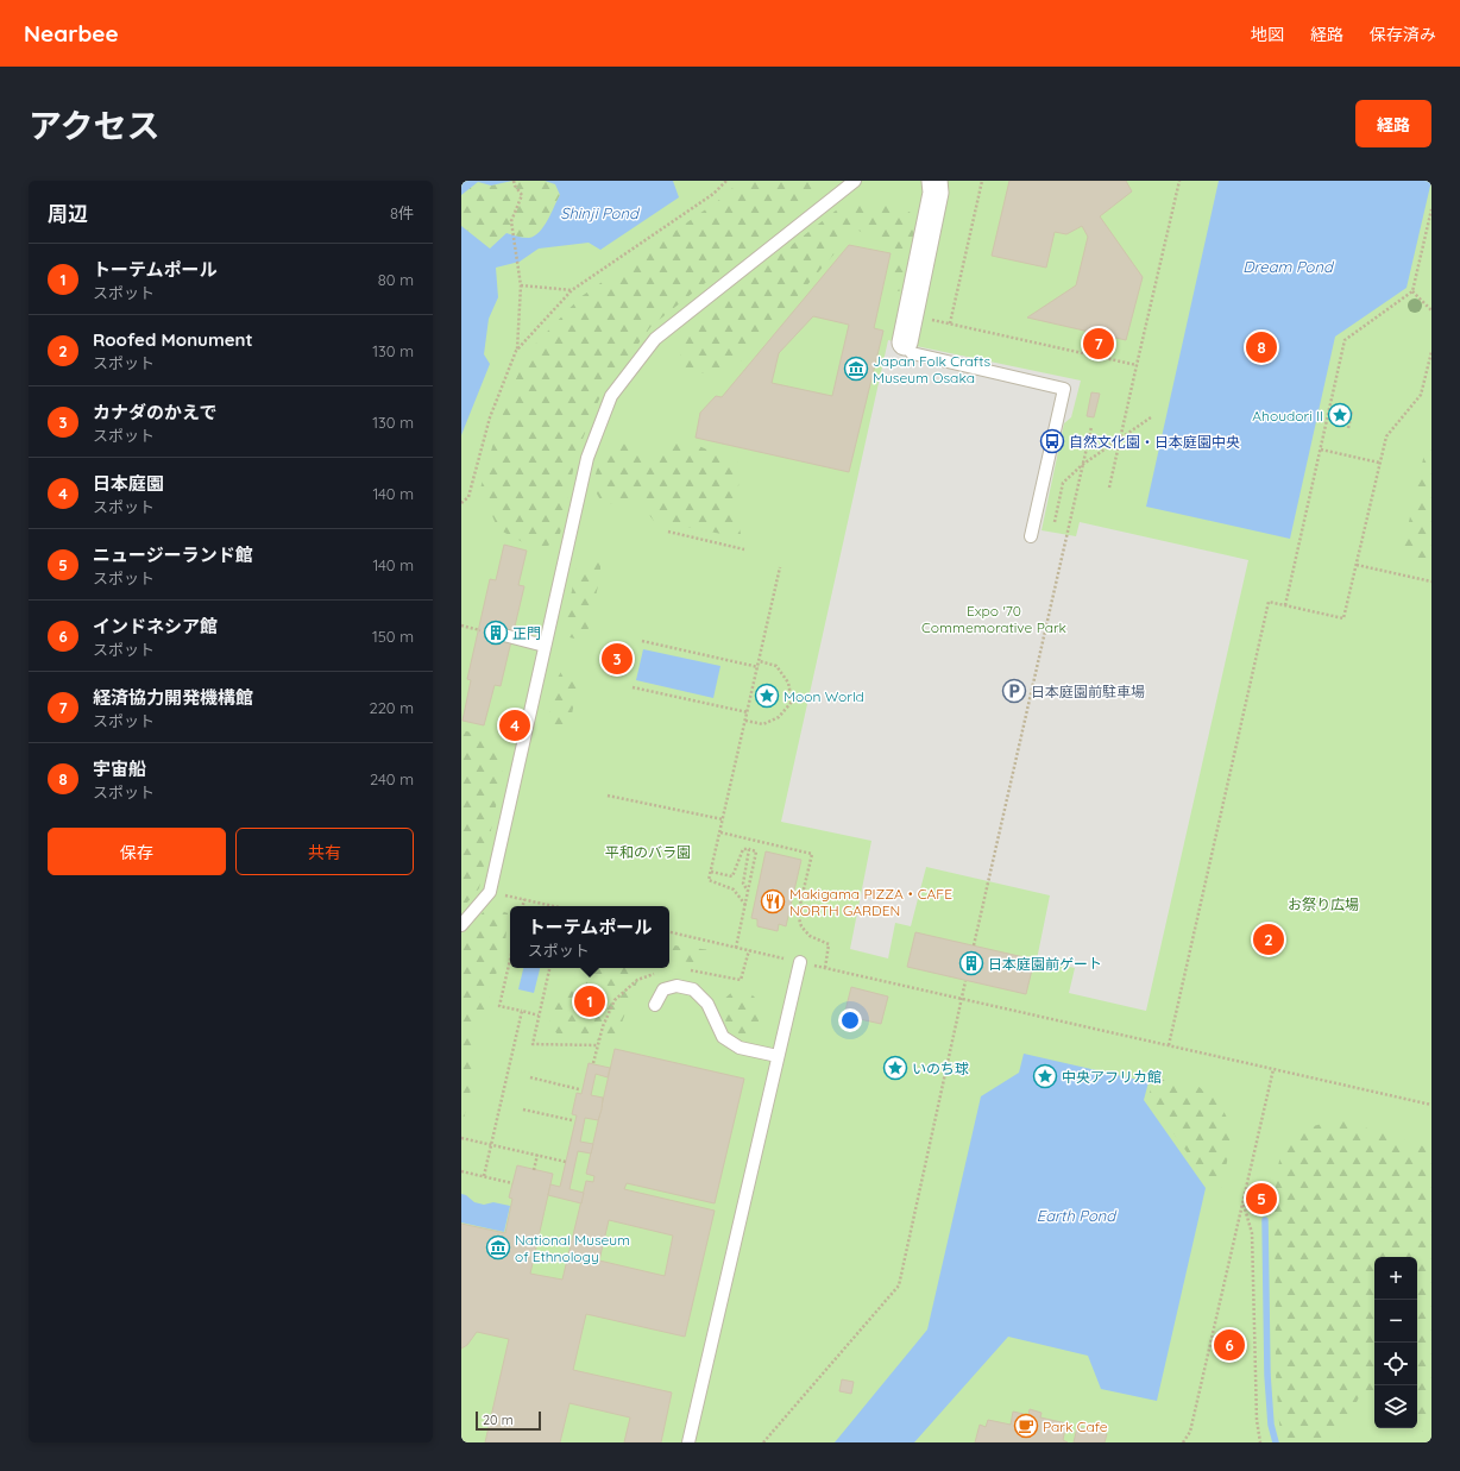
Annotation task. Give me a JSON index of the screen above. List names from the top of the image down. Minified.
{"water":["Shinji Pond","Dream Pond","Earth Pond"],"parks":["Expo '70 Commemorative Park","平和のバラ園","お祭り広場"],"places":{"museum":["Japan Folk Crafts Museum Osaka","National Museum of Ethnology"],"place":["Ahoudori II","Moon World","いのち球","中央アフリカ館"],"bus stop":["自然文化園・日本庭園中央"],"building":["正門","日本庭園前ゲート"],"parking":["日本庭園前駐車場"],"restaurant":["Makigama PIZZA・CAFE NORTH GARDEN"],"cafe":["Park Cafe"]},"scale_bar":"20 m","page":{"header":"Nearbee","nav":["地図","経路","保存済み"],"title":"アクセス","buttons":["経路",["保存","共有"]],"heading":["周辺","8件"],"list":[{"mark":"1","name":"トーテムポール","note":"スポット","value":"80 m"},{"mark":"2","name":"Roofed Monument","note":"スポット","value":"130 m"},{"mark":"3","name":"カナダのかえで","note":"スポット","value":"130 m"},{"mark":"4","name":"日本庭園","note":"スポット","value":"140 m"},{"mark":"5","name":"ニュージーランド館","note":"スポット","value":"140 m"},{"mark":"6","name":"インドネシア館","note":"スポット","value":"150 m"},{"mark":"7","name":"経済協力開発機構館","note":"スポット","value":"220 m"},{"mark":"8","name":"宇宙船","note":"スポット","value":"240 m"}],"pins":["7","8","3","4","2","1","5","6"],"popup":["トーテムポール","スポット"],"map_buttons":["+","−"],"scale":"20 m"}}
